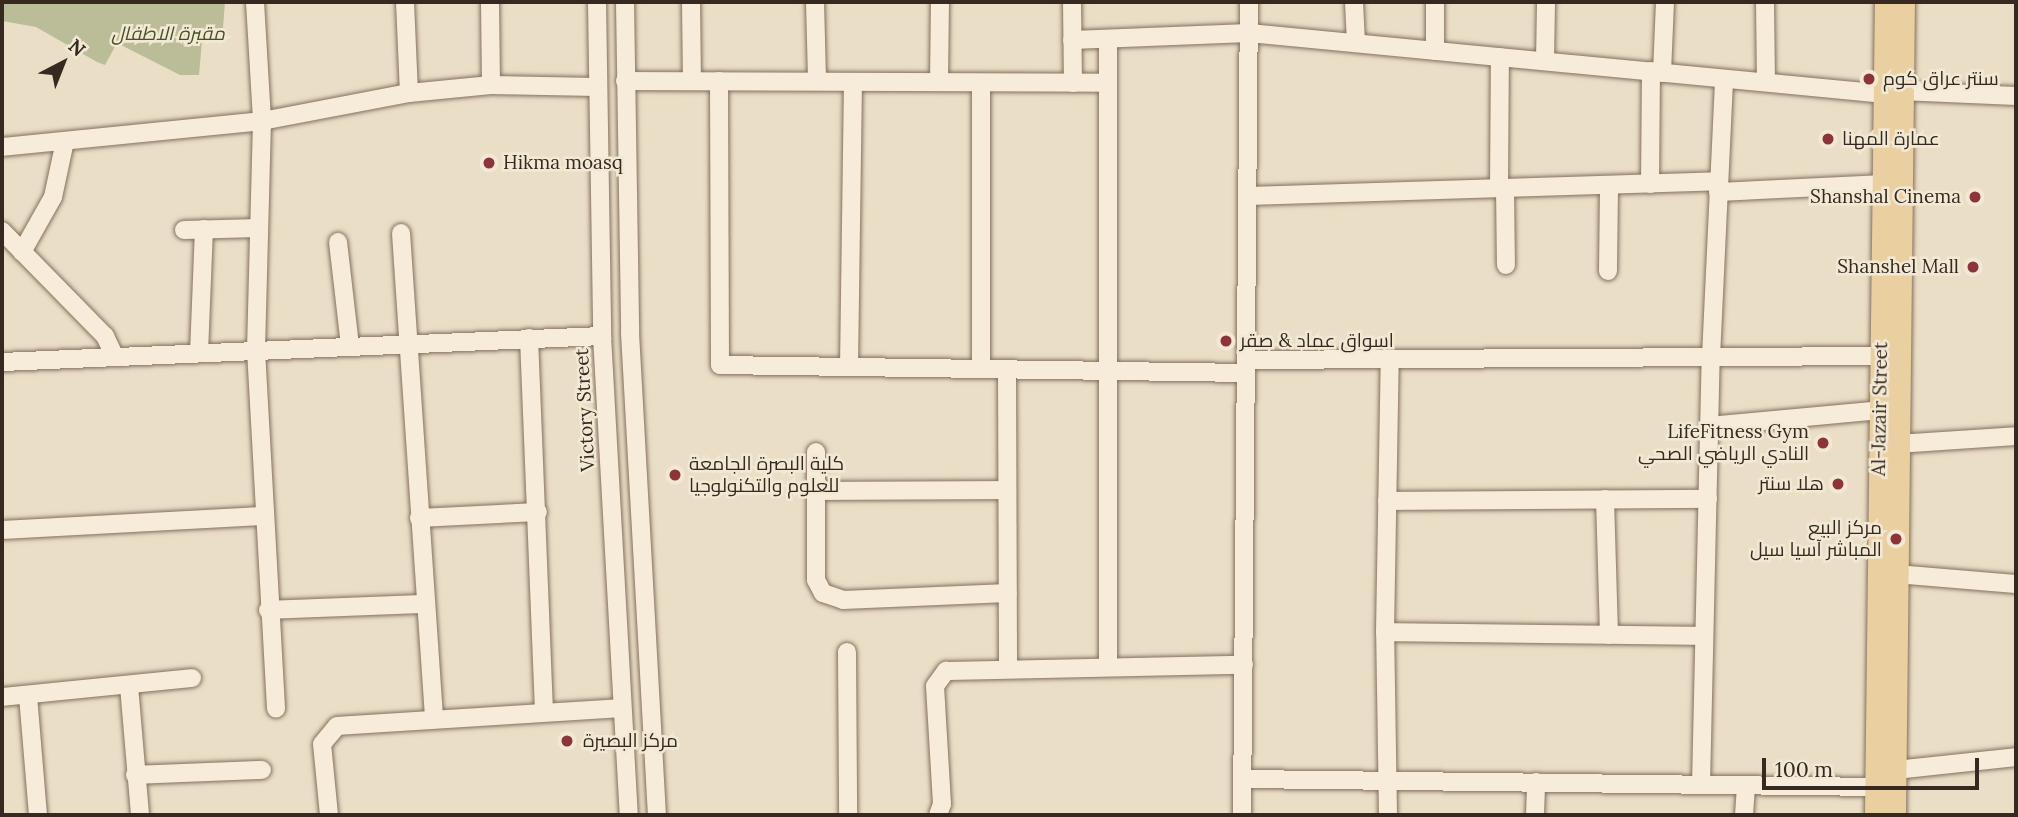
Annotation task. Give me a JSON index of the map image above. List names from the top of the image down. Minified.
{"streets":{"main road":["Al-Jazair Street"],"street":["Victory Street"]},"parks":["مقبرة الاطفال"],"places":["سنتر عراق كوم","عمارة المهنا","Hikma moasq","Shanshal Cinema","Shanshel Mall","اسواق عماد & صقر","LifeFitness Gym النادي الرياضي الصحي","كلية البصرة الجامعة للعلوم والتكنولوجيا","هلا سنتر","مركز البيع المباشر آسيا سيل","مركز البصيرة"],"scale_bar":"100 m","north":"top right"}
